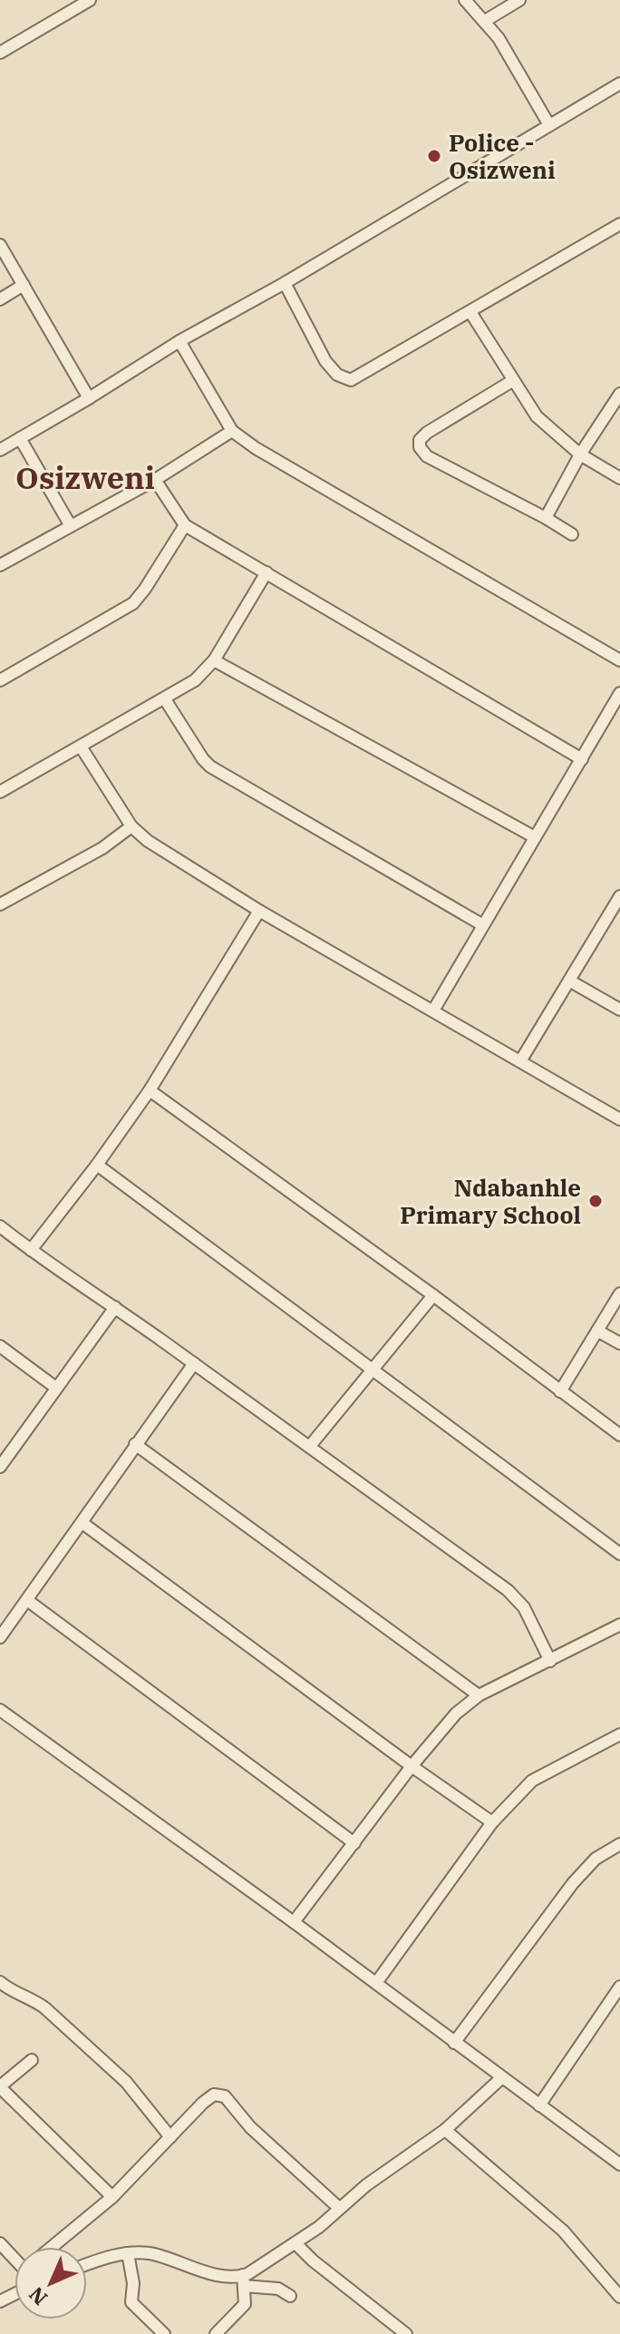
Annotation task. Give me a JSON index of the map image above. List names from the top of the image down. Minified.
{"districts":["Osizweni"],"places":["Police - Osizweni","Ndabanhle Primary School"],"north":"bottom left"}
